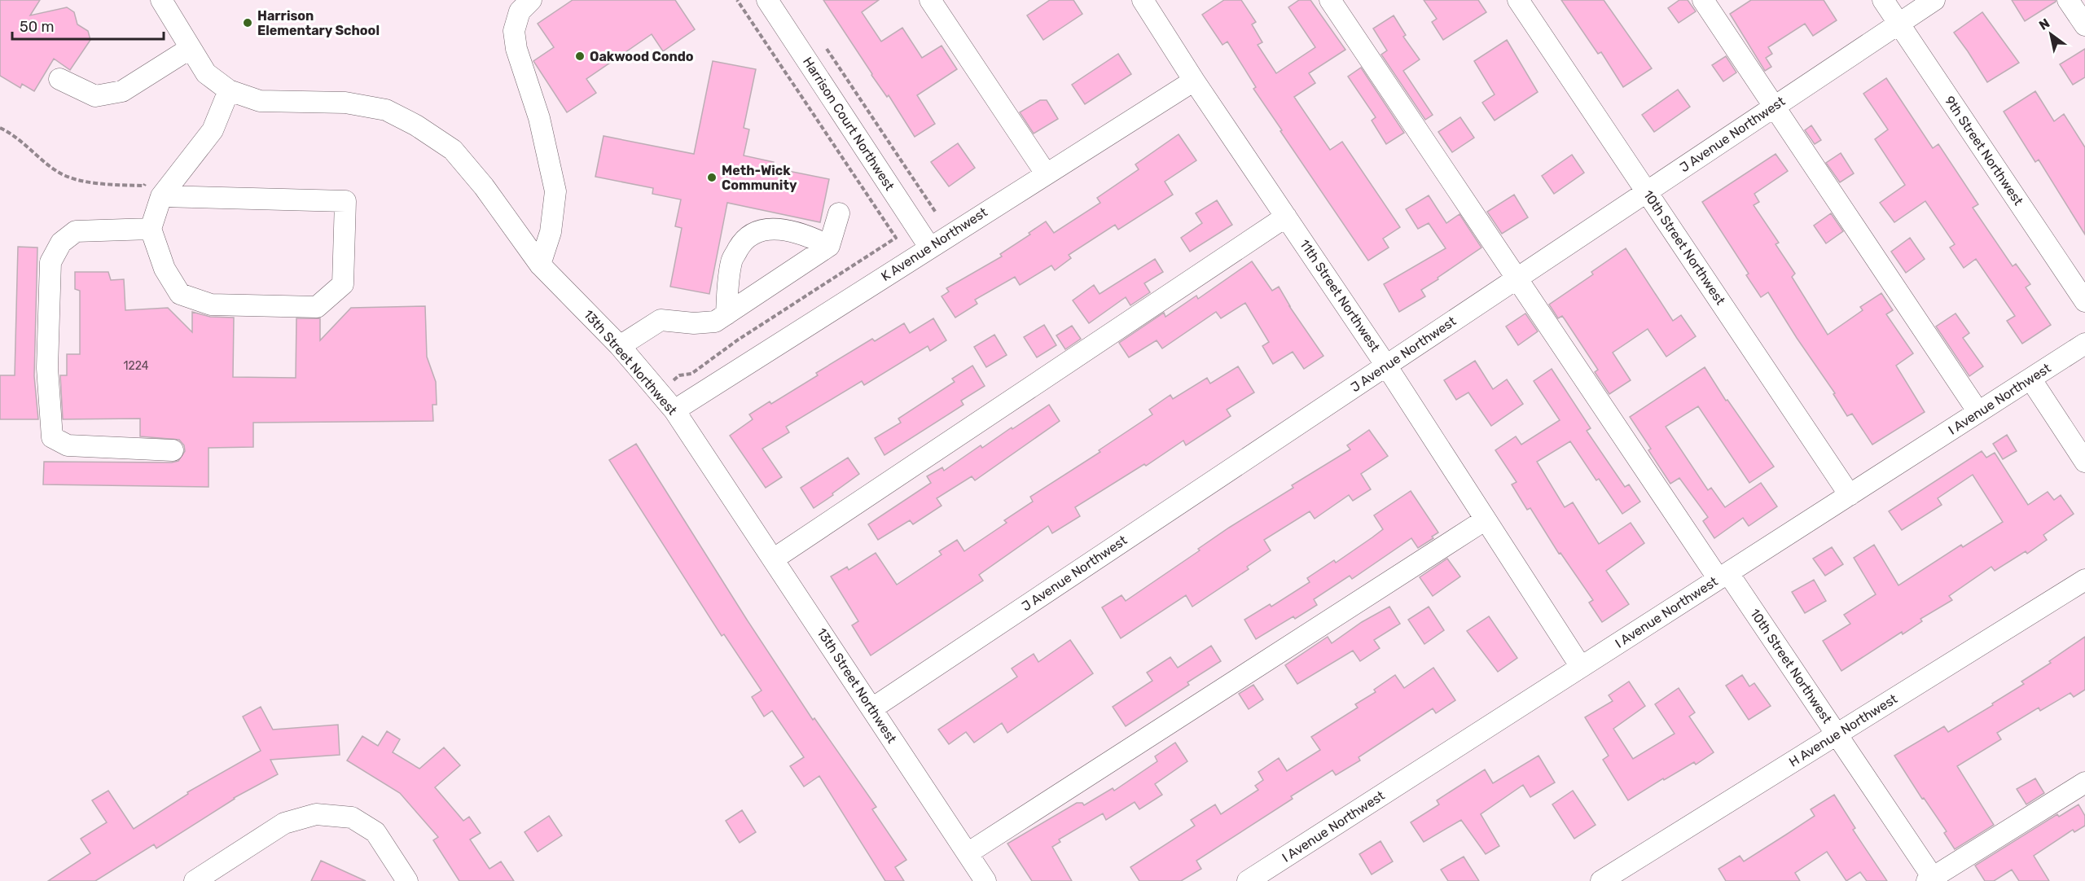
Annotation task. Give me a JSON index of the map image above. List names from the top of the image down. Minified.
{"streets":{"street":["Harrison Court Northwest","J Avenue Northwest","9th Street Northwest","K Avenue Northwest","10th Street Northwest","11th Street Northwest","13th Street Northwest","I Avenue Northwest","H Avenue Northwest"]},"crossings":[["Harrison Court Northwest","K Avenue Northwest"],["J Avenue Northwest","9th Street Northwest"],["J Avenue Northwest","10th Street Northwest"],["J Avenue Northwest","11th Street Northwest"],["J Avenue Northwest","13th Street Northwest"],["K Avenue Northwest","11th Street Northwest"],["K Avenue Northwest","13th Street Northwest"],["10th Street Northwest","I Avenue Northwest"],["10th Street Northwest","H Avenue Northwest"],["11th Street Northwest","I Avenue Northwest"]],"places":["Harrison Elementary School","Oakwood Condo","Meth-Wick Community"],"house_numbers":["1224"],"scale_bar":"50 m","north":"top left"}
